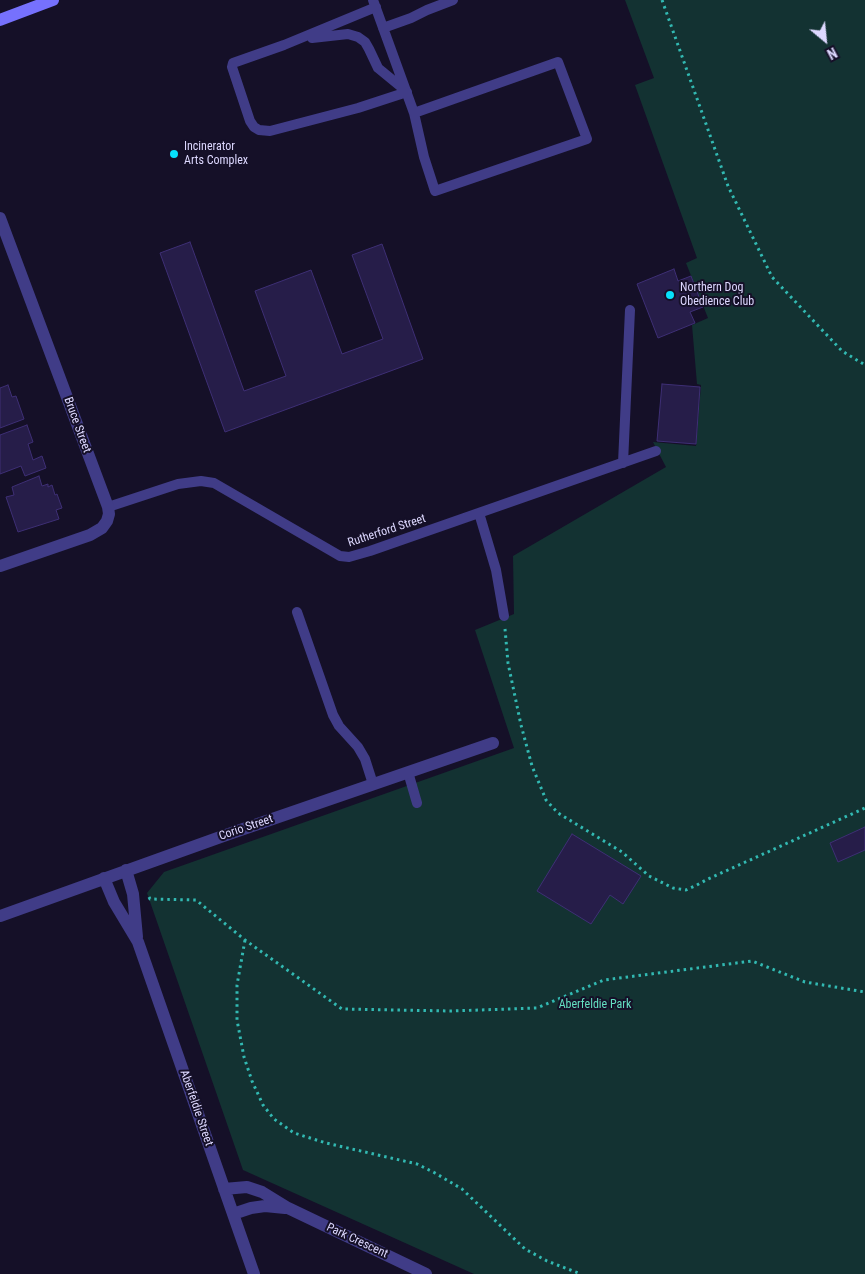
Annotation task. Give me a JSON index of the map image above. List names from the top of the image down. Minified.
{"streets":{"street":["Bruce Street","Corio Street","Aberfeldie Street","Park Crescent"],"lane":["Rutherford Street"]},"crossings":[["Bruce Street","Rutherford Street"],["Corio Street","Aberfeldie Street"],["Aberfeldie Street","Park Crescent"]],"parks":["Aberfeldie Park"],"places":["Incinerator Arts Complex","Northern Dog Obedience Club"],"north":"bottom right"}
